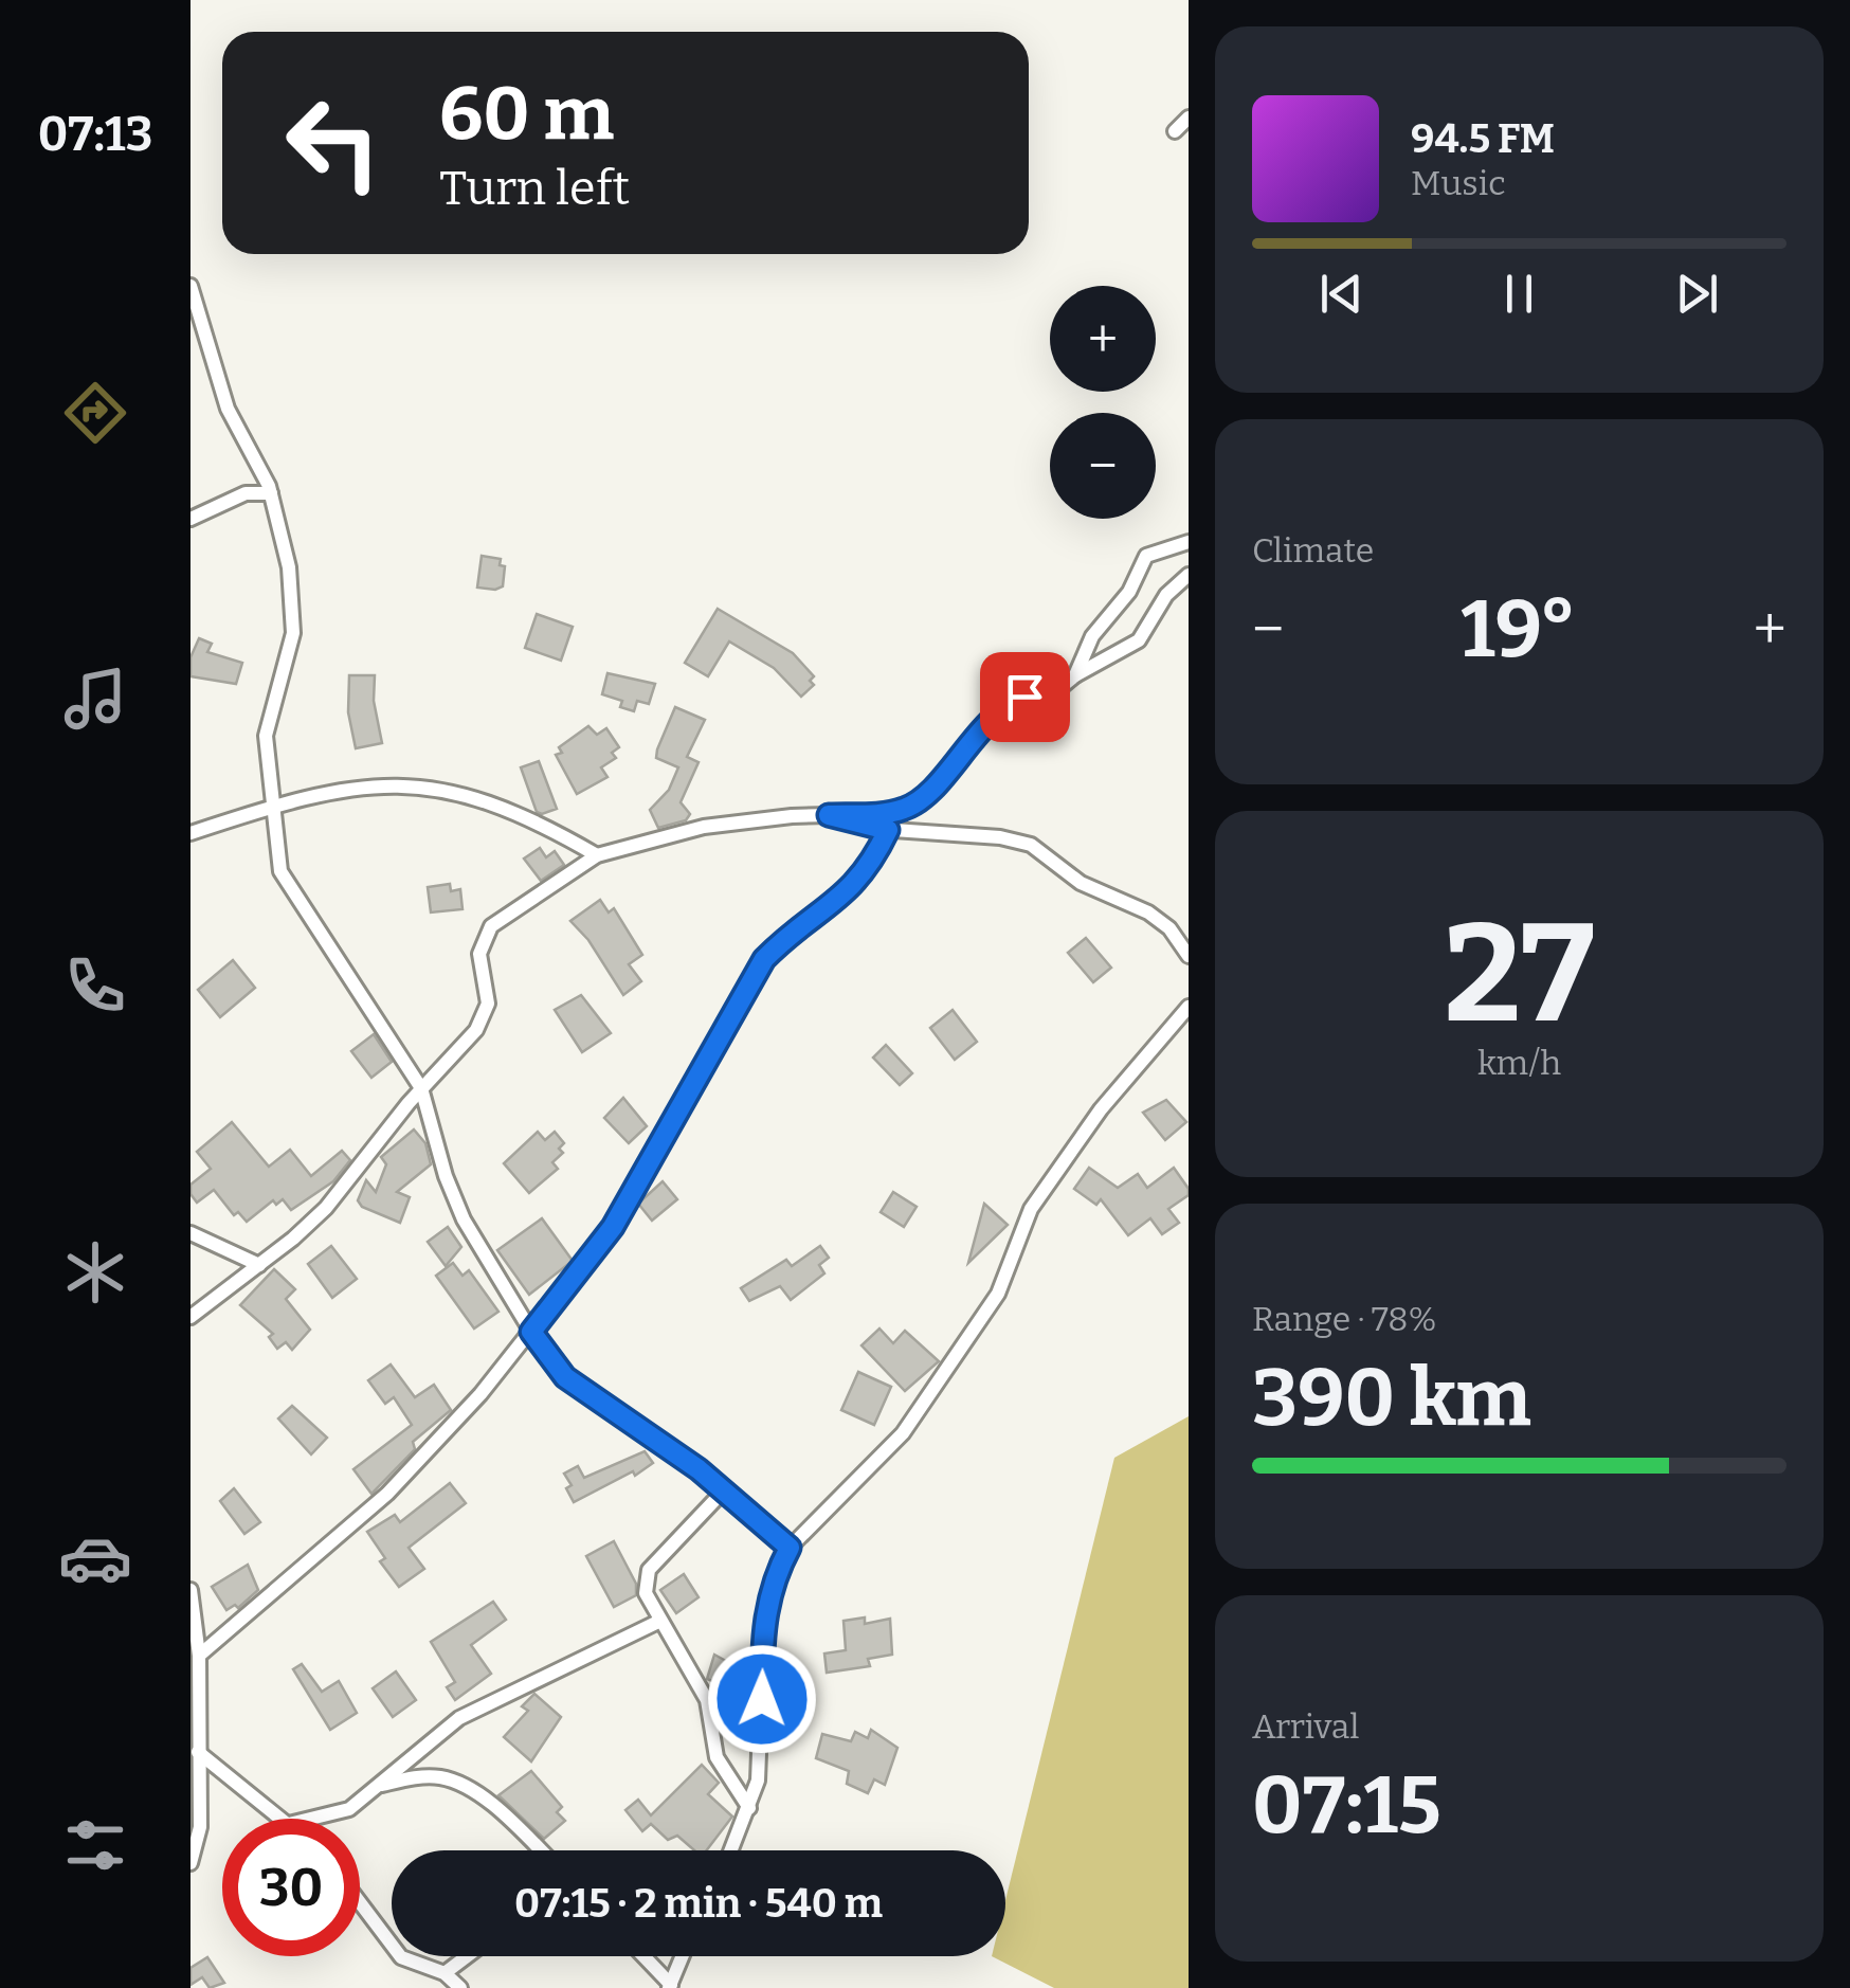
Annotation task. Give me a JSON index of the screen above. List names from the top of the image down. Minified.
{"page":{"tabs":"07:13","turn":["60 m","Turn left"],"song":["94.5 FM","Music"],"map_buttons":["+","−"],"tile":["Climate",["27","km/h"],["Range · 78%","390 km"],["Arrival","07:15"]],"heat":["−","19°","+"],"limit":"30","trip":"07:15 · 2 min · 540 m"}}
